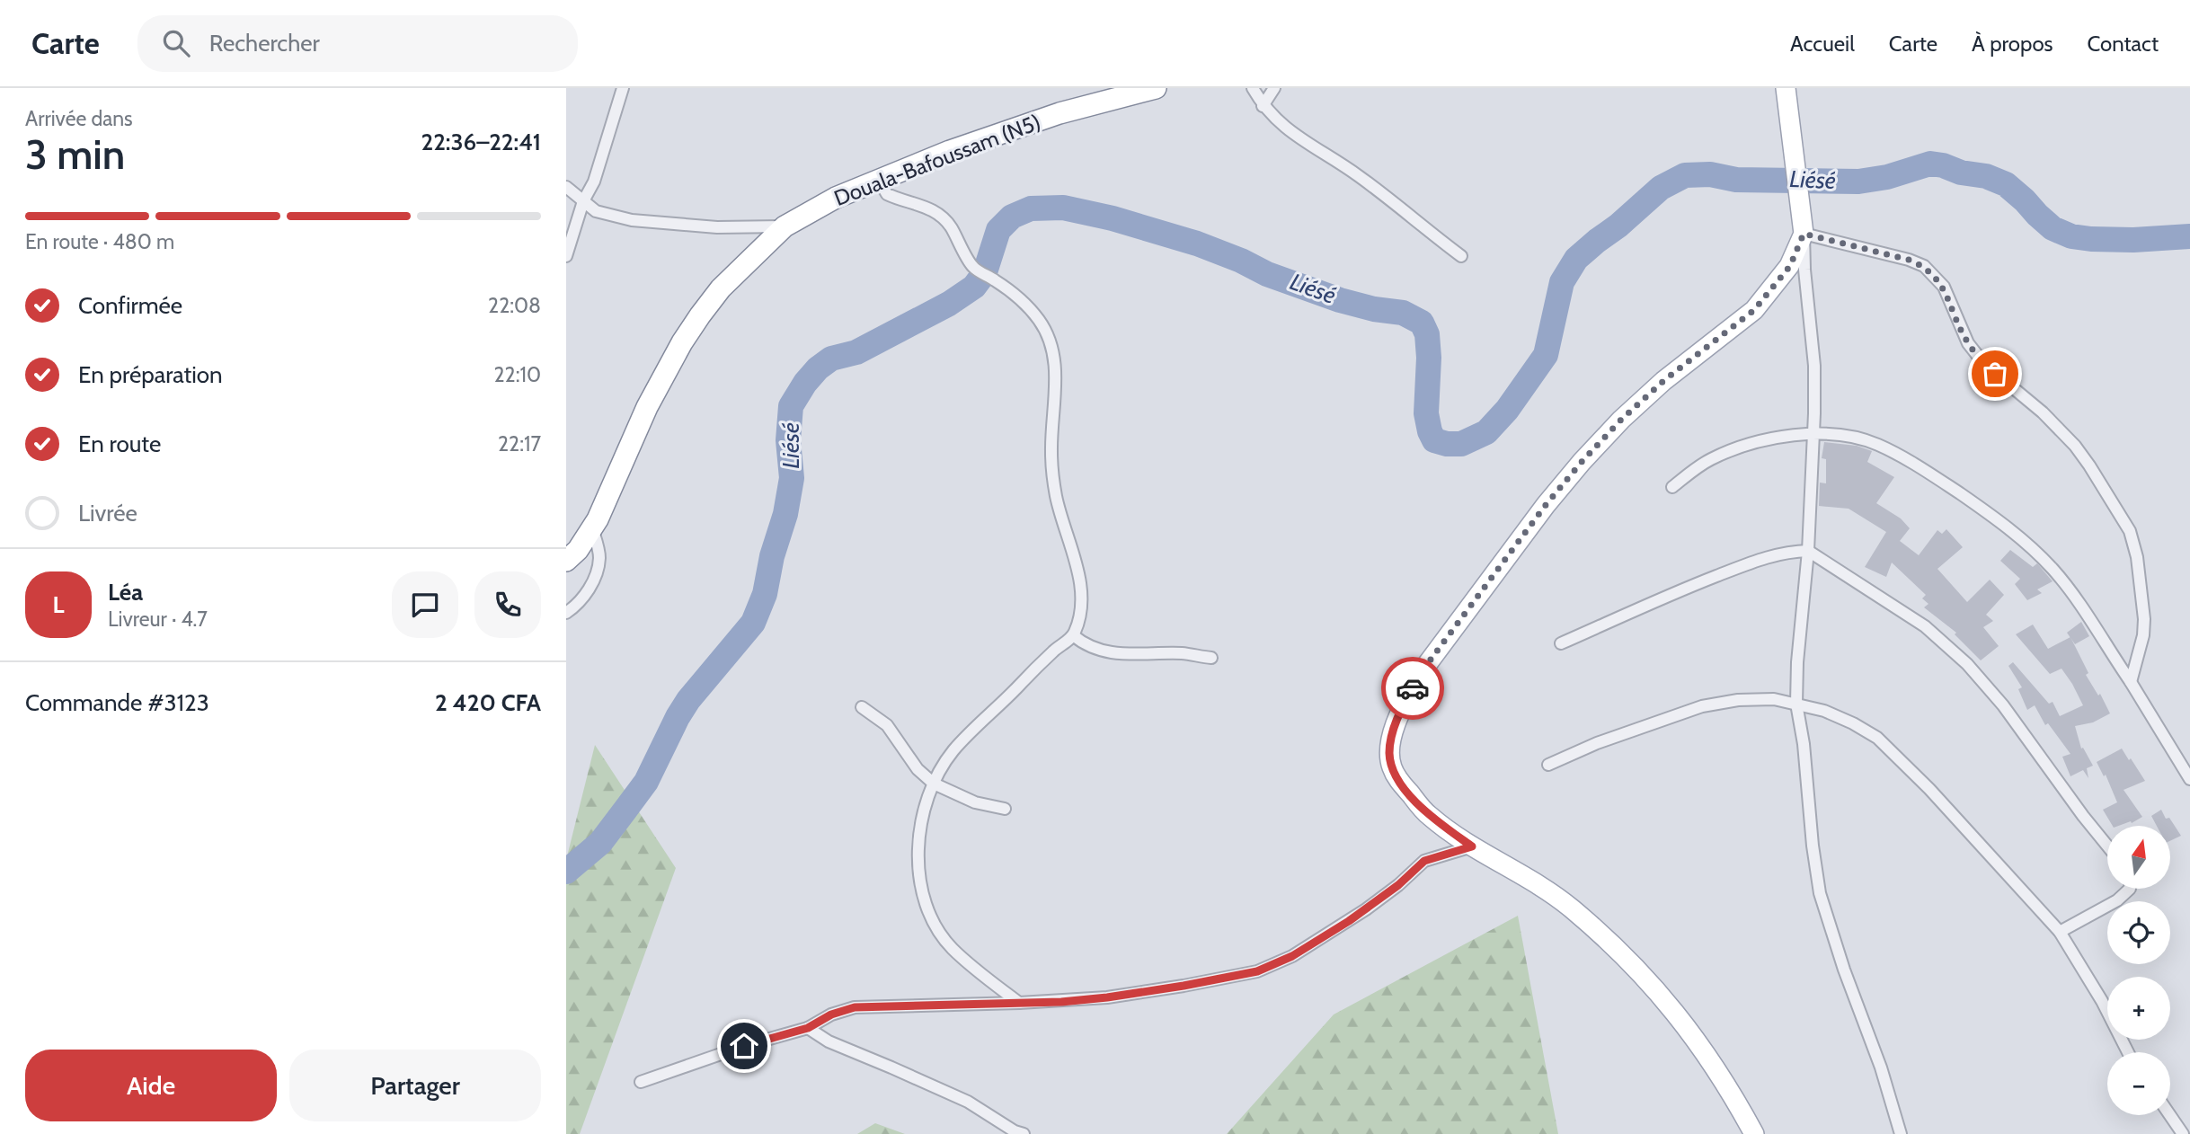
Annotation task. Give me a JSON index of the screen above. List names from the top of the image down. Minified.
{"streets":{"highway":["Douala-Bafoussam (N5)"]},"water":["Liésé"],"north":"top","page":{"header":"Carte","search":"Rechercher","nav":["Accueil","Carte","À propos","Contact"],"heading":["3 min","Arrivée dans","22:36–22:41"],"panel":["Léa","Livreur · 4.7","Commande #3123","2 420 CFA"],"bar":"En route · 480 m","list":[["Confirmée","22:08"],["En préparation","22:10"],["En route","22:17"],"Livrée"],"round":"L","map_buttons":["+","−"],"buttons":["Aide","Partager"]}}
